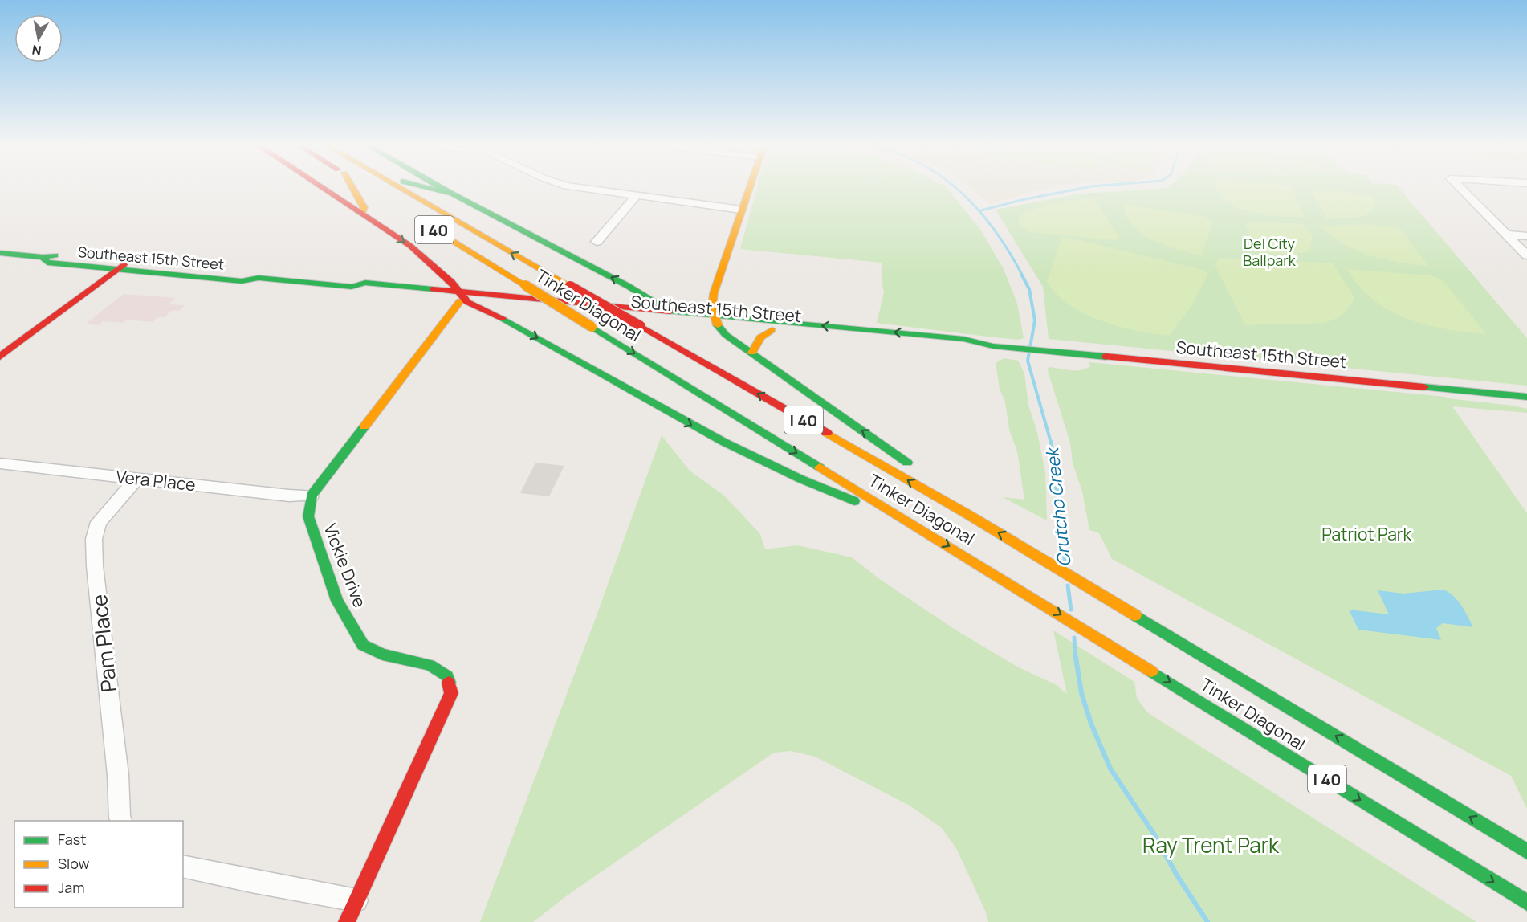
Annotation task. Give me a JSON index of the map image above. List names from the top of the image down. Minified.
{"streets":{"main road":["I 40","Southeast 15th Street","Tinker Diagonal","Vickie Drive"],"street":["Vera Place","Pam Place"]},"crossings":[["Southeast 15th Street","Tinker Diagonal"],["Vera Place","Vickie Drive"],["Vera Place","Pam Place"]],"water":["Crutcho Creek"],"parks":["Del City Ballpark","Patriot Park","Ray Trent Park"],"legend":["Fast","Slow","Jam"],"north":"bottom"}
